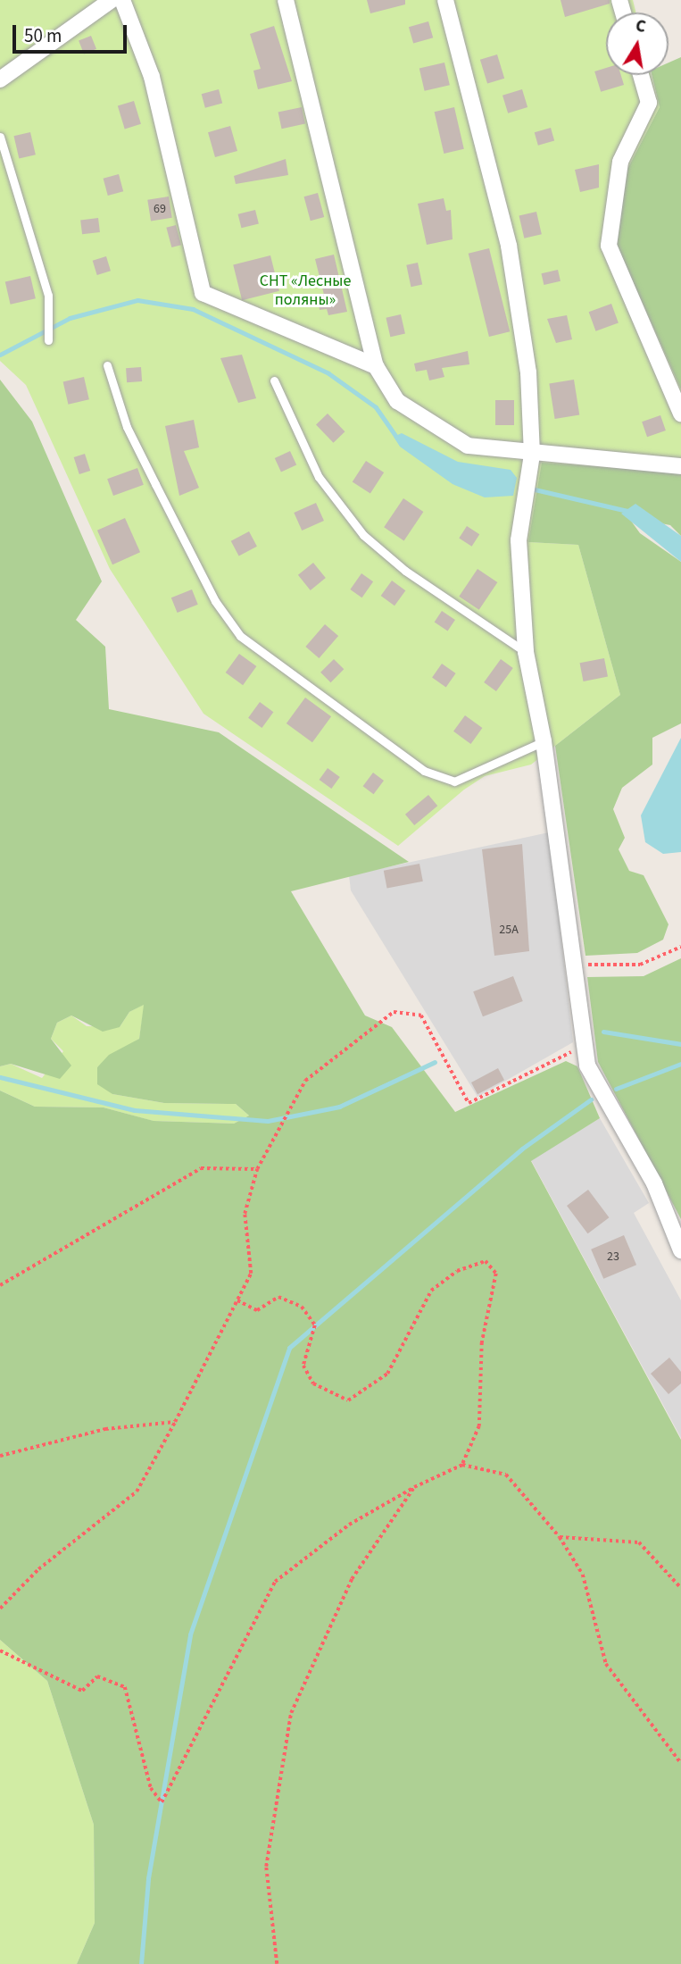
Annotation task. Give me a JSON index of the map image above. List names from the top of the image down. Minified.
{"parks":["СНТ «Лесные поляны»"],"house_numbers":["69","25А","23"],"scale_bar":"50 m","north":"top"}
